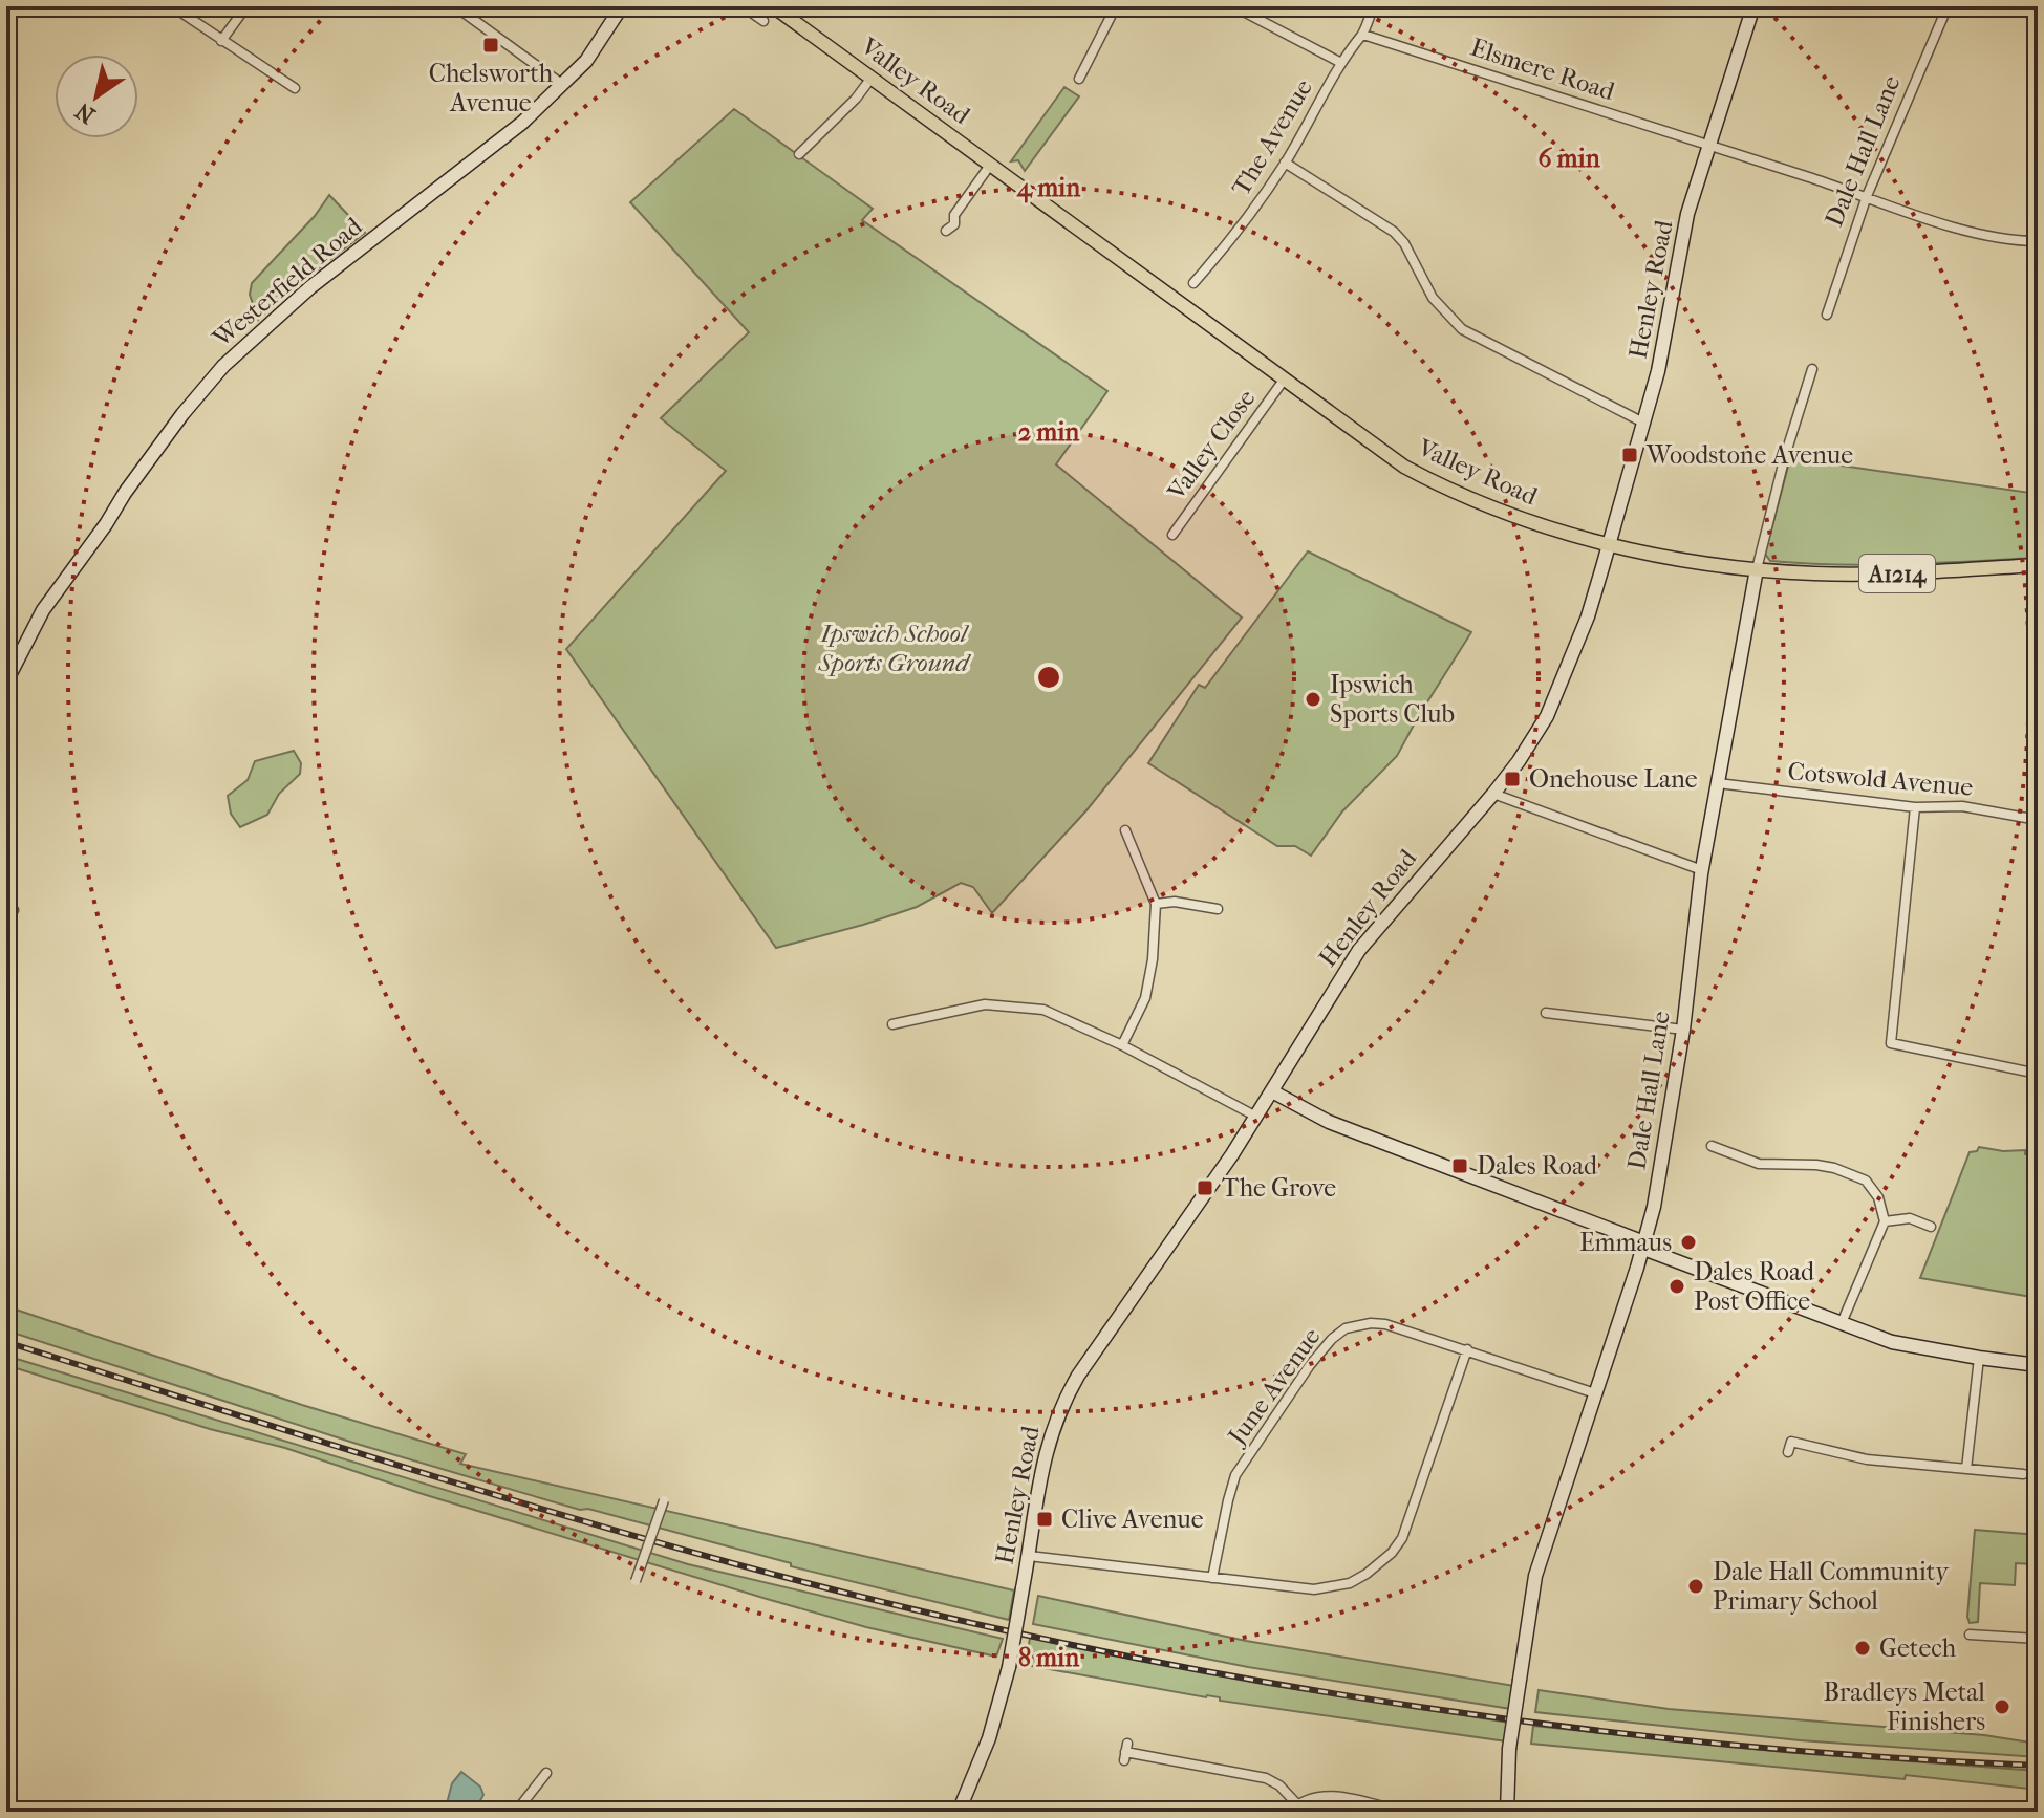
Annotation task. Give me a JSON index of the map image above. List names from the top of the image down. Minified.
{"streets":{"main road":["Valley Road","A1214"],"street":["Elsmere Road","The Avenue","Dale Hall Lane","Westerfield Road","Henley Road","Valley Close","Cotswold Avenue","June Avenue"]},"crossings":[["Elsmere Road","The Avenue"],["Elsmere Road","Dale Hall Lane"],["Elsmere Road","Henley Road"],["Valley Road","Dale Hall Lane"],["Valley Road","Henley Road"],["Valley Road","Valley Close"],["Dale Hall Lane","Cotswold Avenue"],["Dale Hall Lane","June Avenue"]],"parks":["Ipswich School Sports Ground"],"places":{"transit":["Chelsworth Avenue","Woodstone Avenue","Onehouse Lane","Dales Road","The Grove","Clive Avenue"],"other":["Ipswich Sports Club","Emmaus","Dales Road Post Office","Dale Hall Community Primary School","Getech","Bradleys Metal Finishers"]},"north":"bottom left","rings":["6 min","4 min","2 min","8 min"]}
